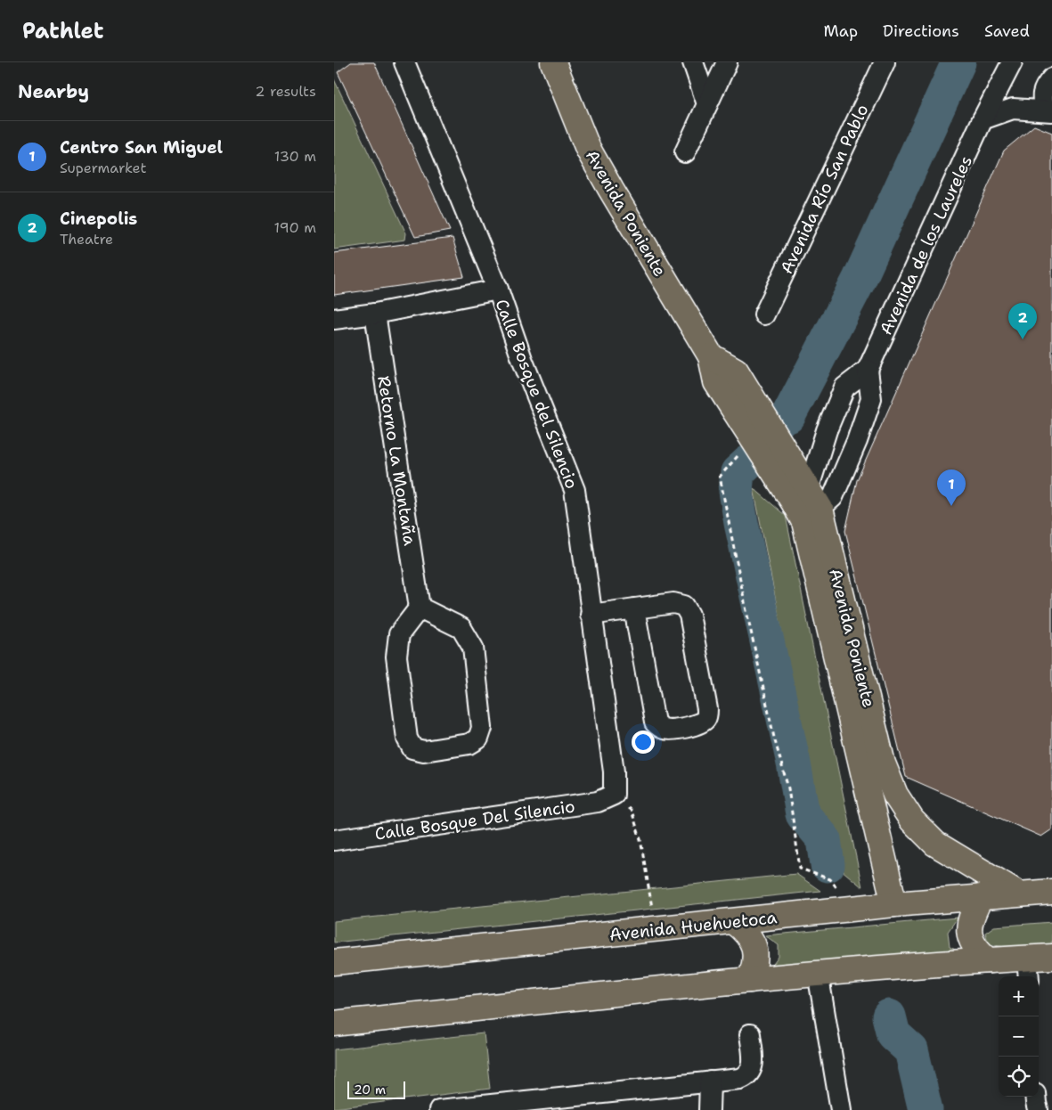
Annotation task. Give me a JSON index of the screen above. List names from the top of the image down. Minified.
{"streets":{"main road":["Avenida Poniente","Avenida Huehuetoca"],"street":["Avenida Río San Pablo","Avenida de los Laureles","Calle Bosque del Silencio","Retorno La Montaña","Calle Bosque Del Silencio"]},"crossings":[["Avenida Poniente","Avenida de los Laureles"],["Avenida Poniente","Avenida Huehuetoca"],["Calle Bosque del Silencio","Calle Bosque Del Silencio"]],"scale_bar":"20 m","page":{"header":"Pathlet","nav":["Map","Directions","Saved"],"heading":["Nearby","2 results"],"list":[{"mark":"1","name":"Centro San Miguel","note":"Supermarket","value":"130 m"},{"mark":"2","name":"Cinepolis","note":"Theatre","value":"190 m"}],"pins":["2","1"],"map_buttons":["+","−"],"scale":"20 m"}}
